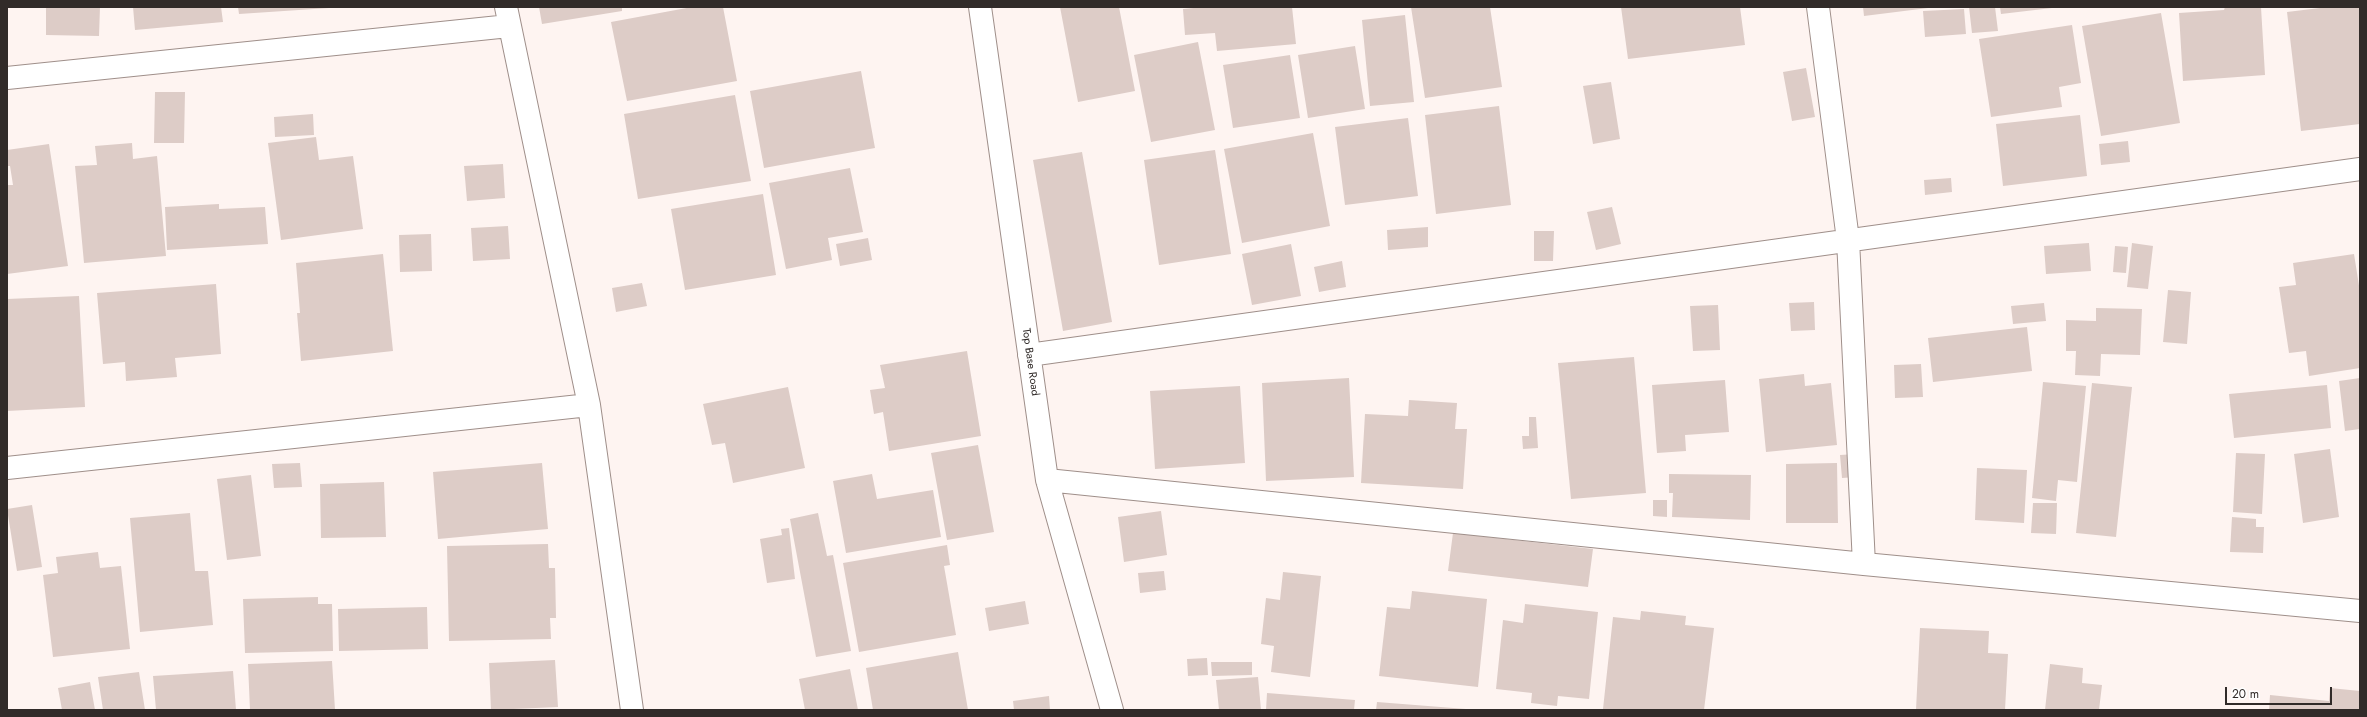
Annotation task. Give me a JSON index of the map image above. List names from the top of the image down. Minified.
{"streets":{"street":["Top Base Road"]},"scale_bar":"20 m"}
